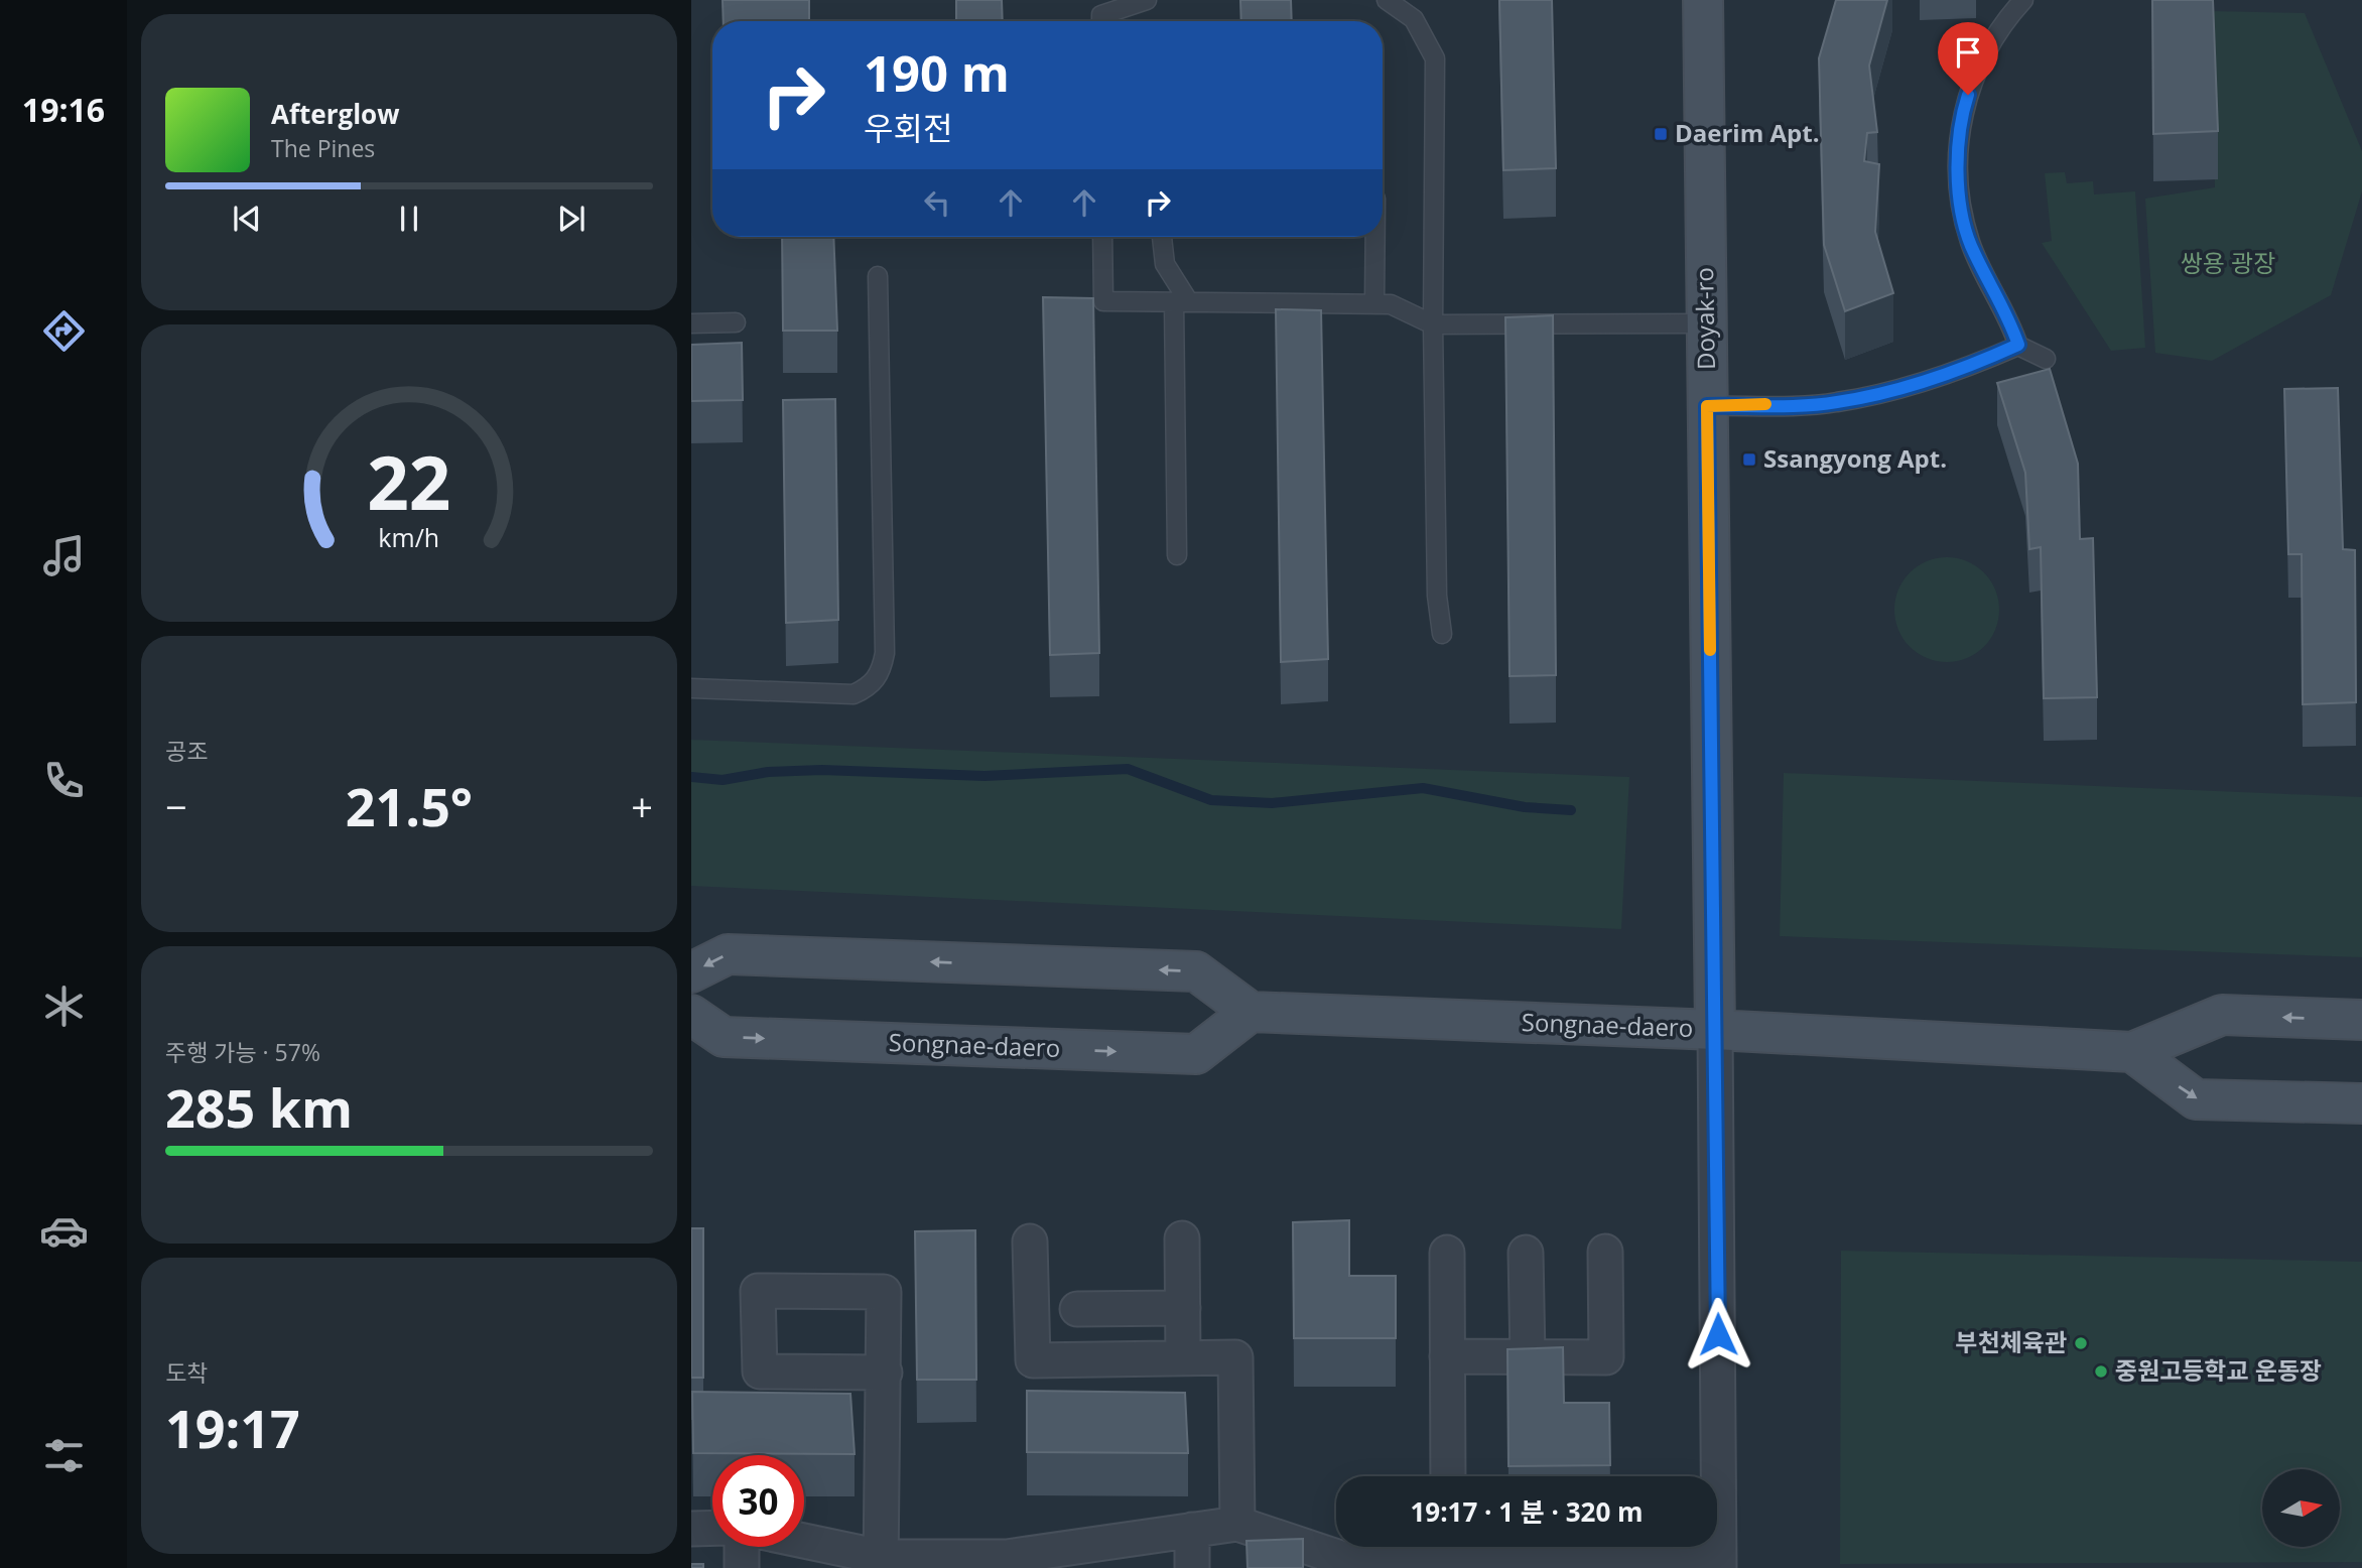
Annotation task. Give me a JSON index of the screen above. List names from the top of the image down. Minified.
{"streets":{"street":["Doyak-ro","Songnae-daero"]},"crossings":[["Doyak-ro","Songnae-daero"]],"parks":["쌍용 광장"],"places":{"transit":["Daerim Apt.","Ssangyong Apt."],"other":["부천체육관","중원고등학교 운동장"]},"north":"right","page":{"tabs":"19:16","turn":["190 m","우회전"],"song":["Afterglow","The Pines"],"tile":["공조",["주행 가능 · 57%","285 km"],["도착","19:17"]],"heat":["−","21.5°","+"],"limit":"30","trip":"19:17 · 1 분 · 320 m","gauge":["22","km/h"]}}
